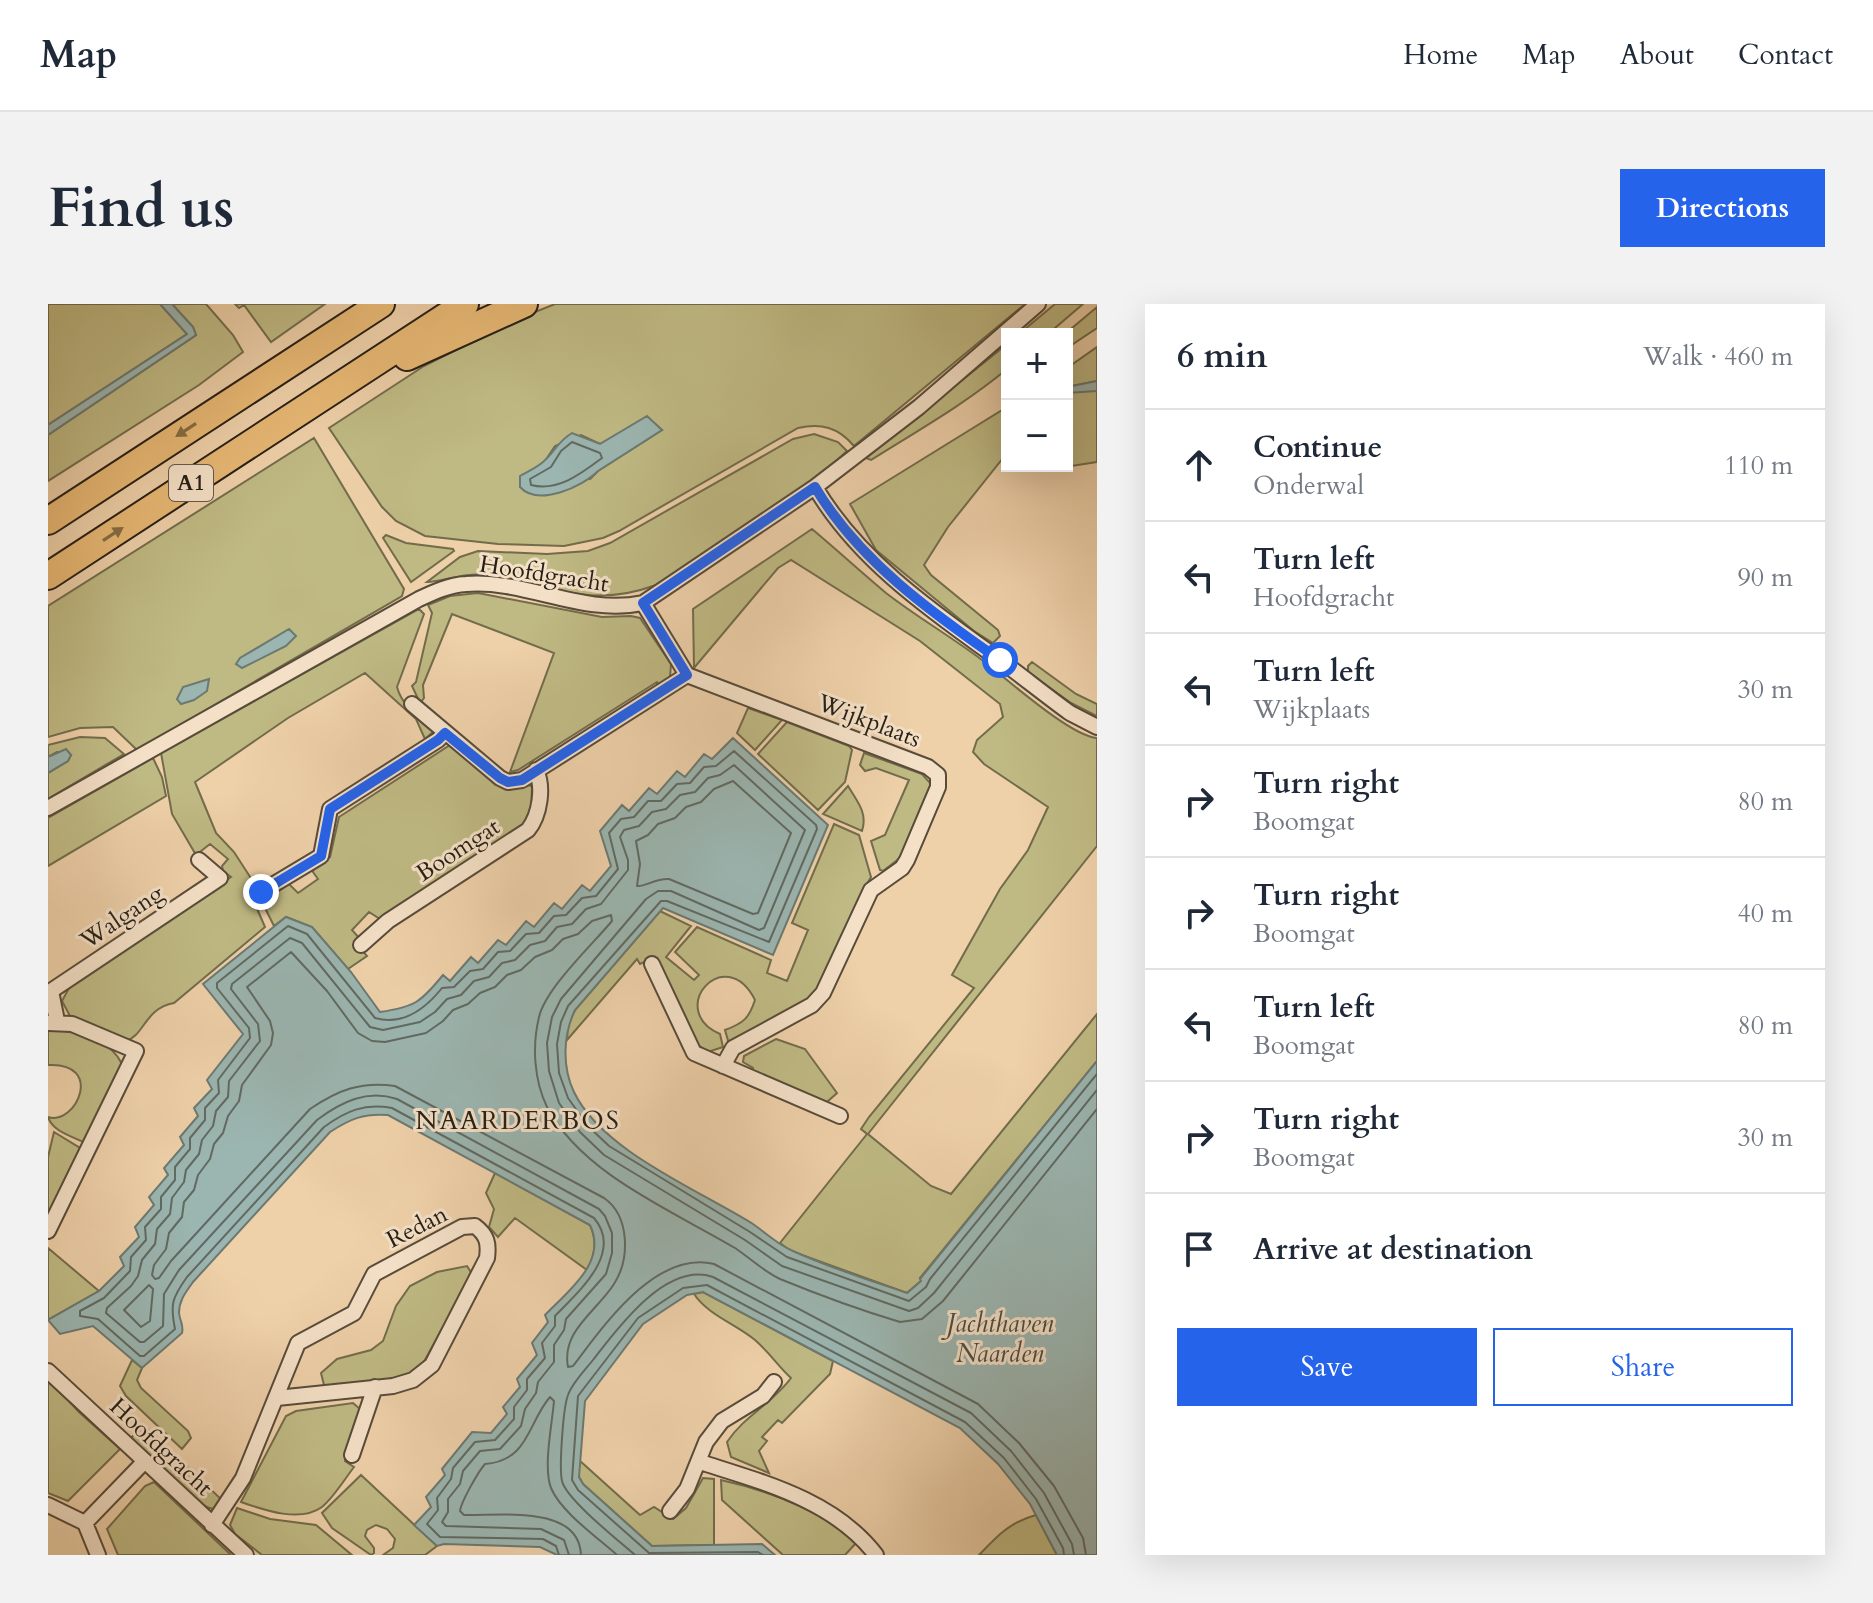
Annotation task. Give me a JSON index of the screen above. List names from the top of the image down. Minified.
{"streets":{"highway":["A1"],"street":["Hoofdgracht","Wijkplaats","Boomgat","Walgang","Redan"]},"crossings":[["Hoofdgracht","Redan"],["Wijkplaats","Boomgat"]],"districts":["NAARDERBOS"],"water":["Jachthaven Naarden"],"page":{"header":"Map","nav":["Home","Map","About","Contact"],"buttons":["Directions",["Save","Share"]],"title":"Find us","heading":["6 min","Walk · 460 m"],"map_buttons":["+","−"],"list":[["Continue","Onderwal","110 m"],["Turn left","Hoofdgracht","90 m"],["Turn left","Wijkplaats","30 m"],["Turn right","Boomgat","80 m"],["Turn right","Boomgat","40 m"],["Turn left","Boomgat","80 m"],["Turn right","Boomgat","30 m"],"Arrive at destination"]}}
